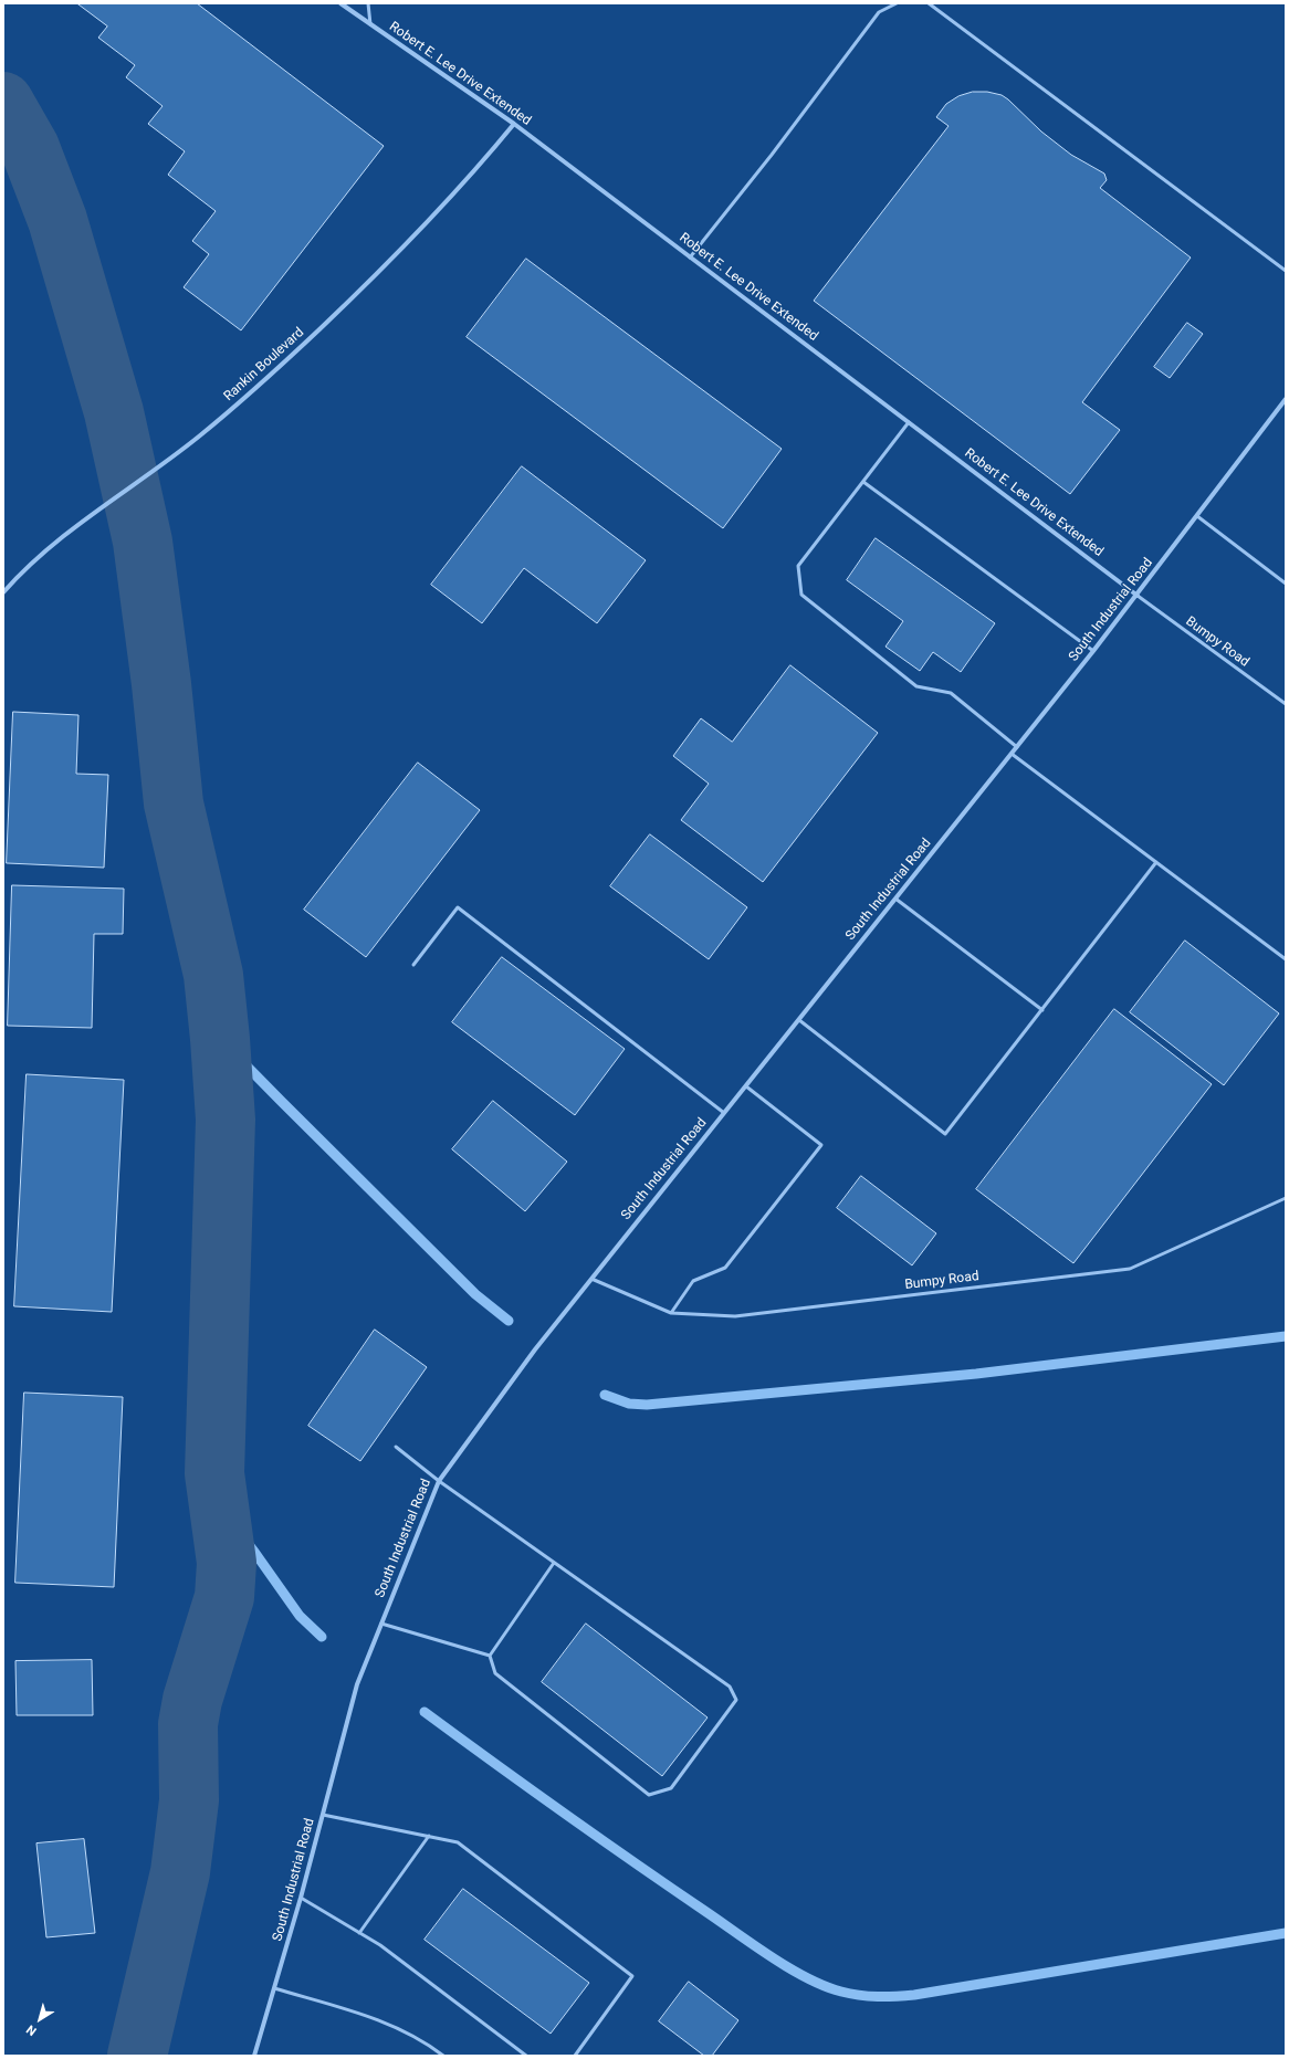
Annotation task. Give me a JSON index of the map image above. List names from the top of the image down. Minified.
{"streets":{"street":["Robert E. Lee Drive Extended","Rankin Boulevard","South Industrial Road"],"lane":["Bumpy Road"]},"crossings":[["Robert E. Lee Drive Extended","Rankin Boulevard"],["Robert E. Lee Drive Extended","South Industrial Road"],["Robert E. Lee Drive Extended","Bumpy Road"],["South Industrial Road","Bumpy Road"]],"north":"bottom left"}
